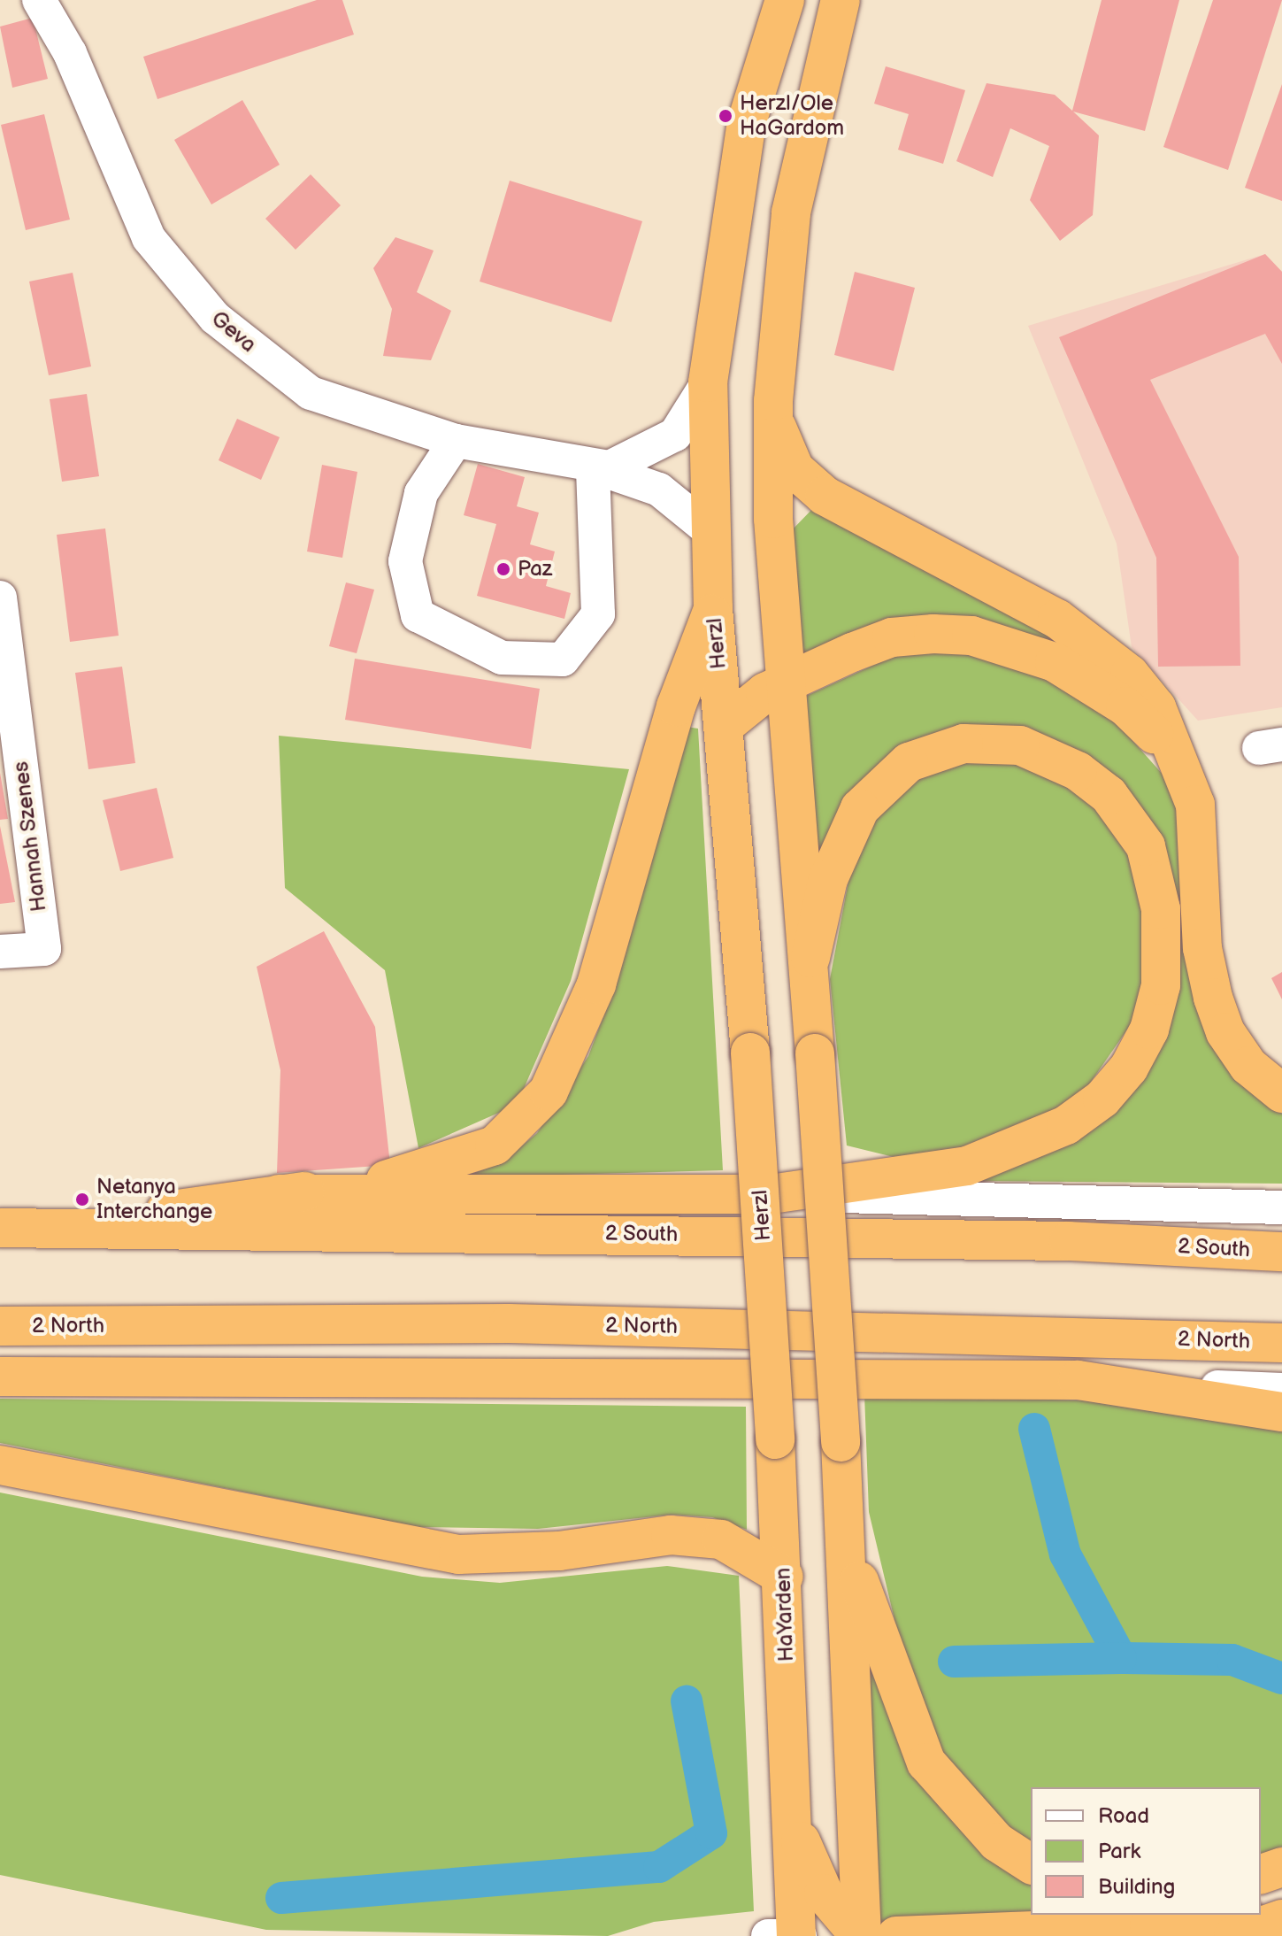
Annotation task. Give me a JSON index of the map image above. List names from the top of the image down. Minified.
{"streets":{"highway":["Herzl","2 South","2 North","HaYarden"],"street":["Geva","Hannah Szenes"]},"crossings":[["Geva","Herzl"],["Herzl","HaYarden"]],"places":["Herzl/Ole HaGardom","Paz","Netanya Interchange"],"legend":["Road","Park","Building"]}
